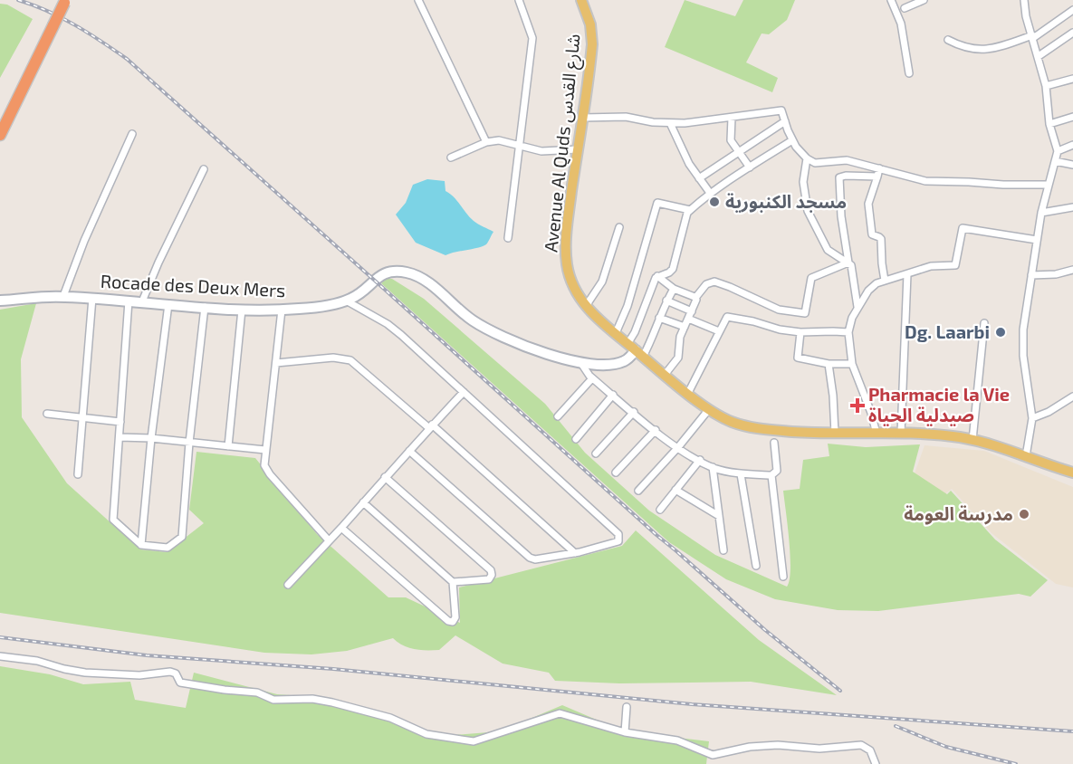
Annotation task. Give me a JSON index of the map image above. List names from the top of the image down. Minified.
{"streets":{"main road":["Avenue Al Quds شارع القدس","Rocade des Deux Mers"]},"crossings":[["Avenue Al Quds شارع القدس","Rocade des Deux Mers"]],"places":{"other":["مسجد الكنبورية","Dg. Laarbi","مدرسة العومة"],"health":["Pharmacie la Vie صيدلية الحياة"]}}
